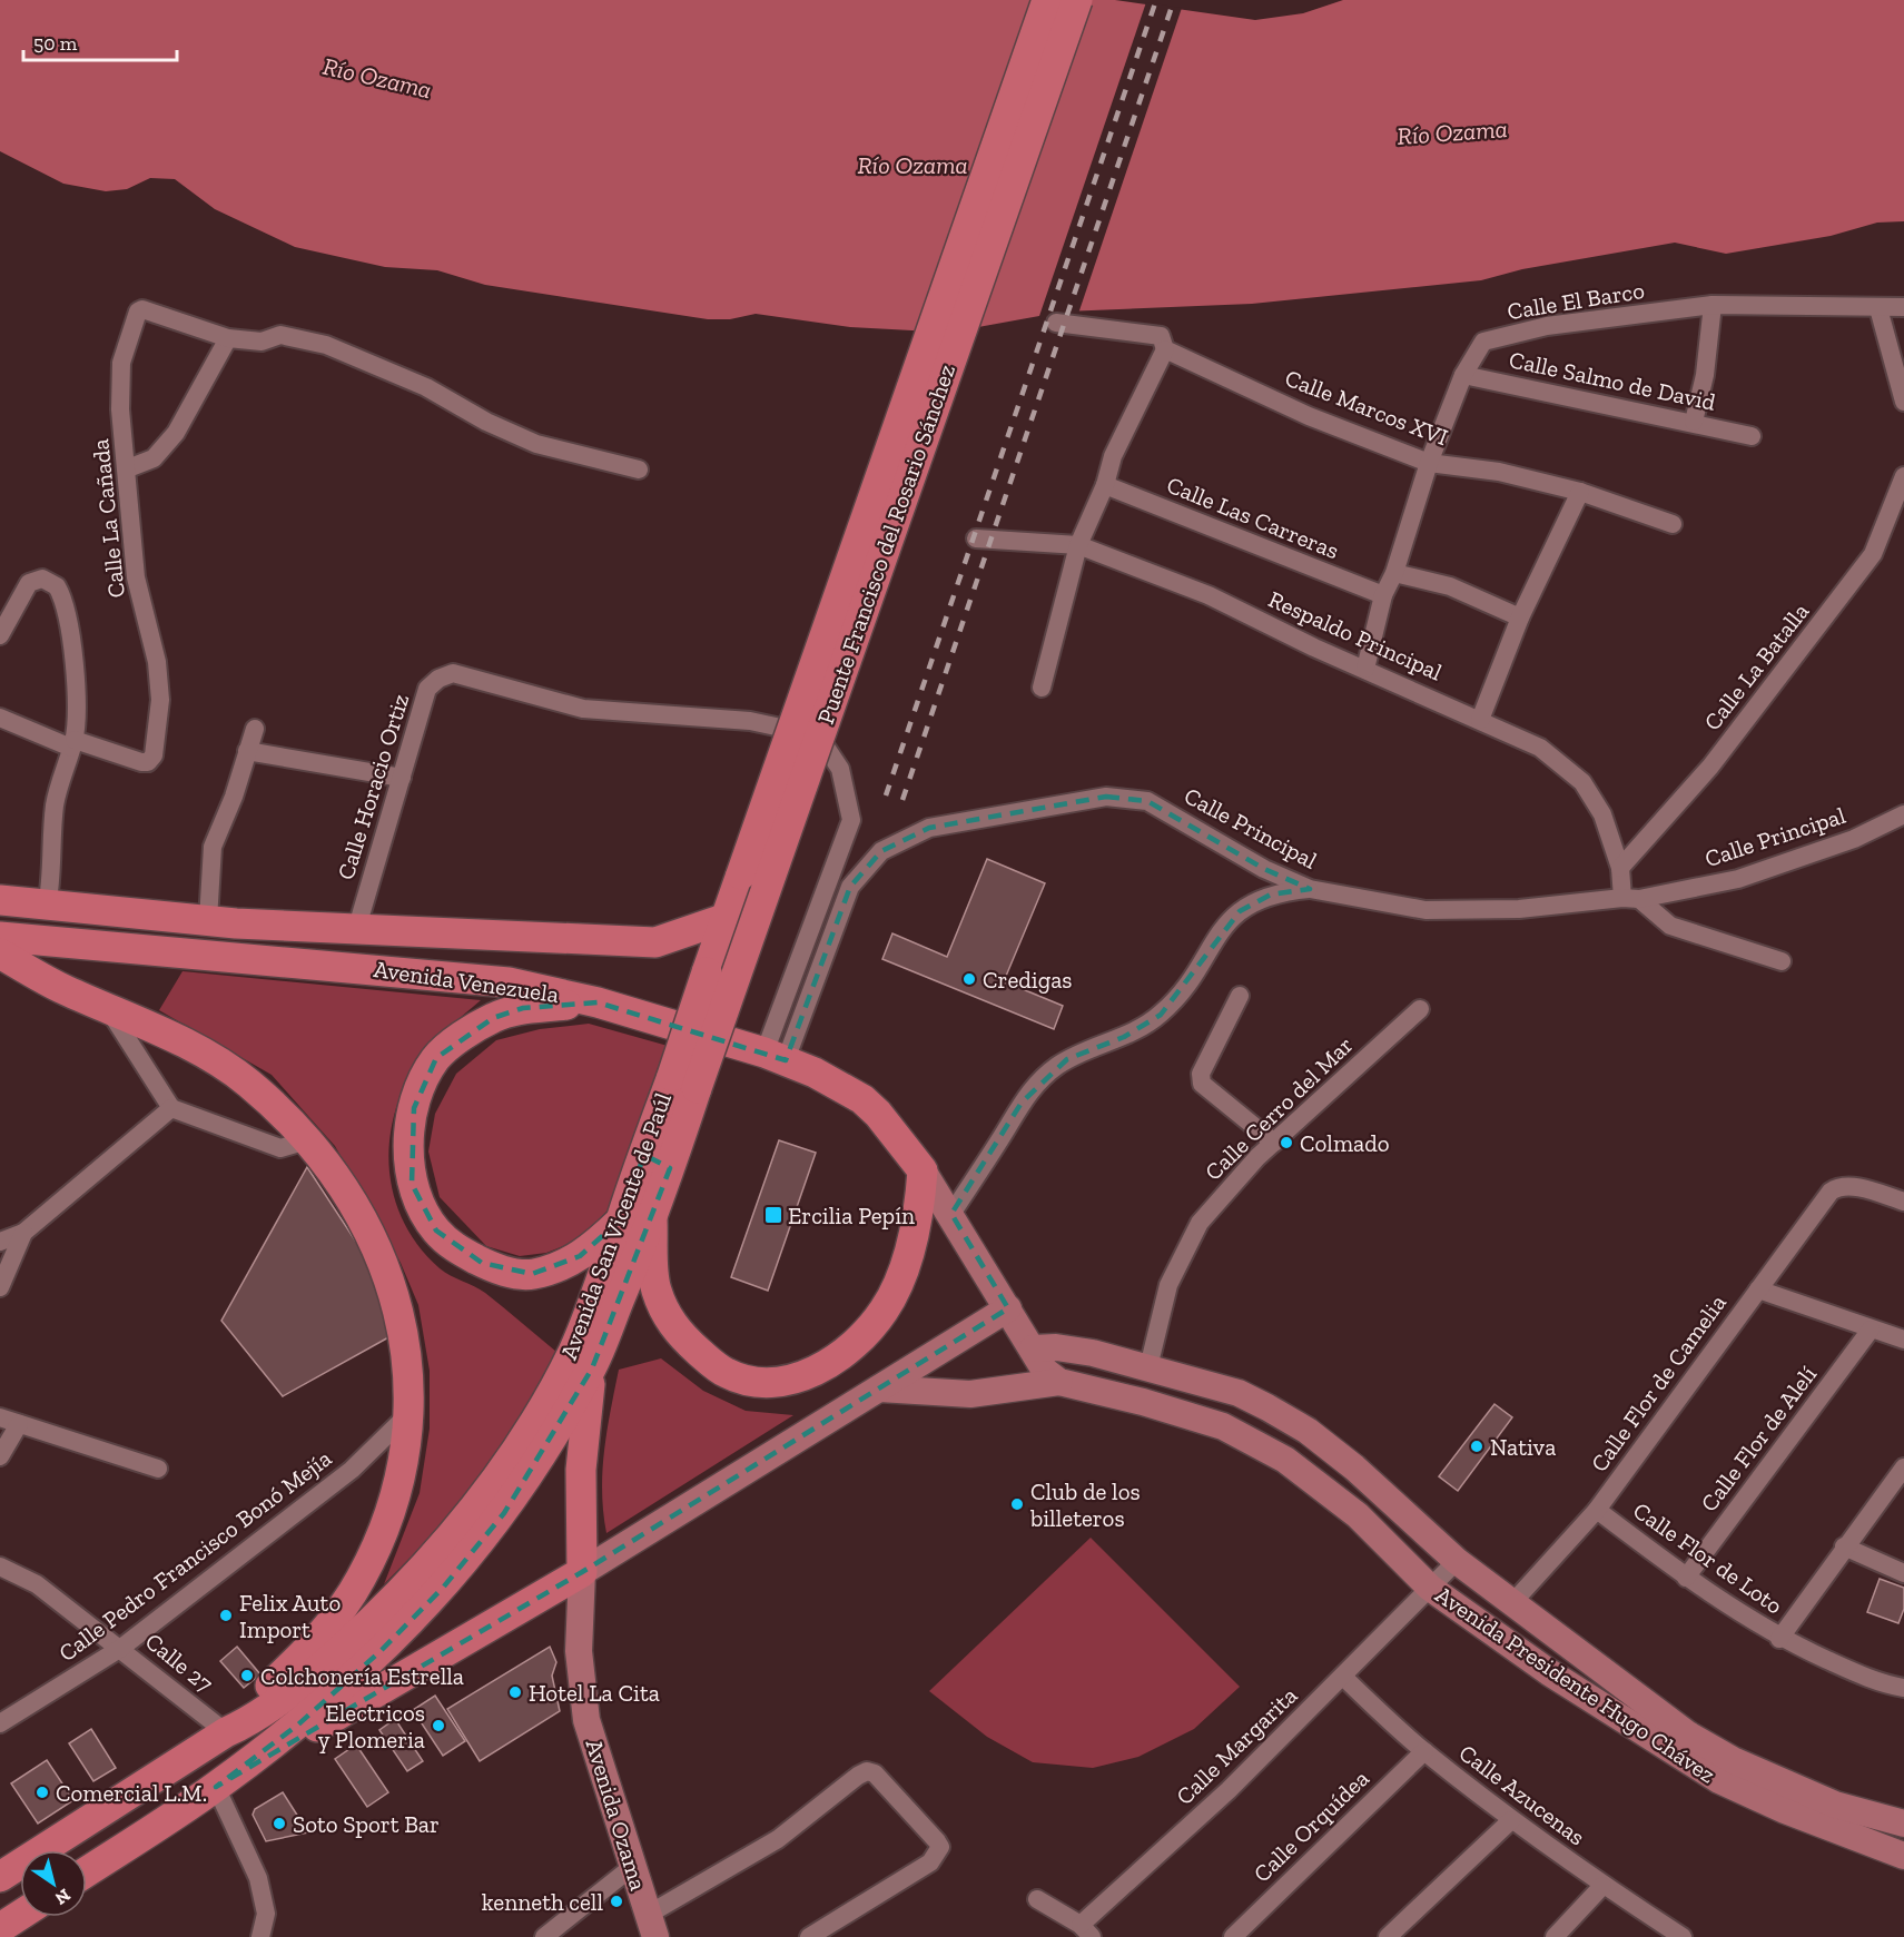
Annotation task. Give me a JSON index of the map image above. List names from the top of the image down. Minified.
{"streets":{"main road":["Puente Francisco del Rosario Sánchez","Avenida Venezuela","Avenida San Vicente de Paúl","Avenida Presidente Hugo Chávez","Avenida Ozama"],"street":["Calle El Barco","Calle Salmo de David","Calle Marcos XVI","Calle Las Carreras","Calle La Cañada","Respaldo Principal","Calle La Batalla","Calle Horacio Ortiz","Calle Principal","Calle Cerro del Mar","Calle Flor de Camelia","Calle Flor de Alelí","Calle Pedro Francisco Bonó Mejía","Calle Flor de Loto","Calle 27","Calle Margarita","Calle Azucenas","Calle Orquídea"]},"crossings":[["Calle El Barco","Calle Salmo de David"],["Calle El Barco","Calle Marcos XVI"],["Calle El Barco","Calle Las Carreras"],["Calle El Barco","Respaldo Principal"],["Puente Francisco del Rosario Sánchez","Avenida San Vicente de Paúl"],["Respaldo Principal","Calle La Batalla"],["Respaldo Principal","Calle Principal"],["Calle Horacio Ortiz","Calle Principal"],["Calle Horacio Ortiz","Avenida Venezuela"],["Calle Principal","Avenida Venezuela"],["Calle Cerro del Mar","Avenida Presidente Hugo Chávez"],["Avenida San Vicente de Paúl","Calle 27"],["Calle Flor de Camelia","Calle Flor de Loto"],["Calle Flor de Camelia","Avenida Presidente Hugo Chávez"],["Calle Flor de Alelí","Calle Flor de Loto"],["Calle Pedro Francisco Bonó Mejía","Calle 27"],["Avenida Presidente Hugo Chávez","Calle Margarita"],["Calle Margarita","Calle Azucenas"],["Calle Azucenas","Calle Orquídea"]],"water":["Río Ozama"],"places":{"other":["Credigas","Colmado","Nativa","Club de los billeteros","Felix Auto Import","Colchonería Estrella","Hotel La Cita","Electricos y Plomeria","Comercial L.M.","Soto Sport Bar","kenneth cell"],"transit":["Ercilia Pepín"]},"scale_bar":"50 m","north":"bottom right"}
